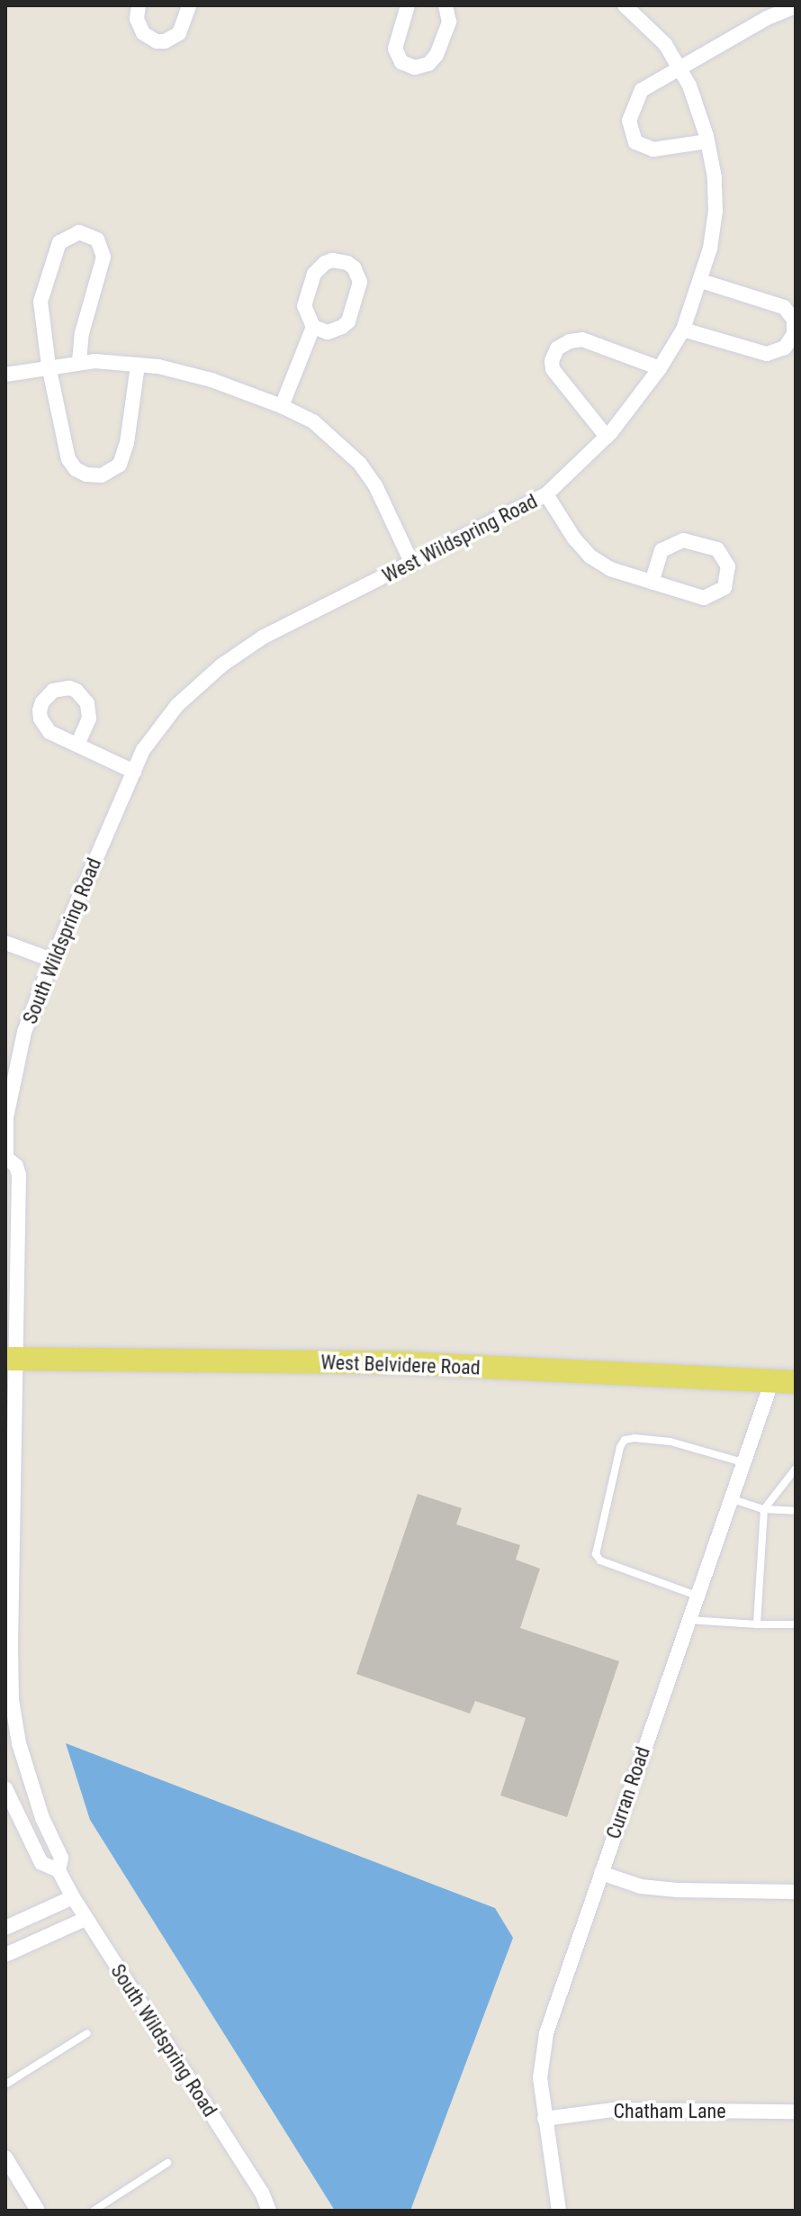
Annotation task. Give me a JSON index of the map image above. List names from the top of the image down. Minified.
{"streets":{"main road":["West Belvidere Road"],"street":["West Wildspring Road","South Wildspring Road","Curran Road","Chatham Lane"]},"crossings":[["West Wildspring Road","South Wildspring Road"],["South Wildspring Road","West Belvidere Road"],["West Belvidere Road","Curran Road"],["Curran Road","Chatham Lane"]]}
